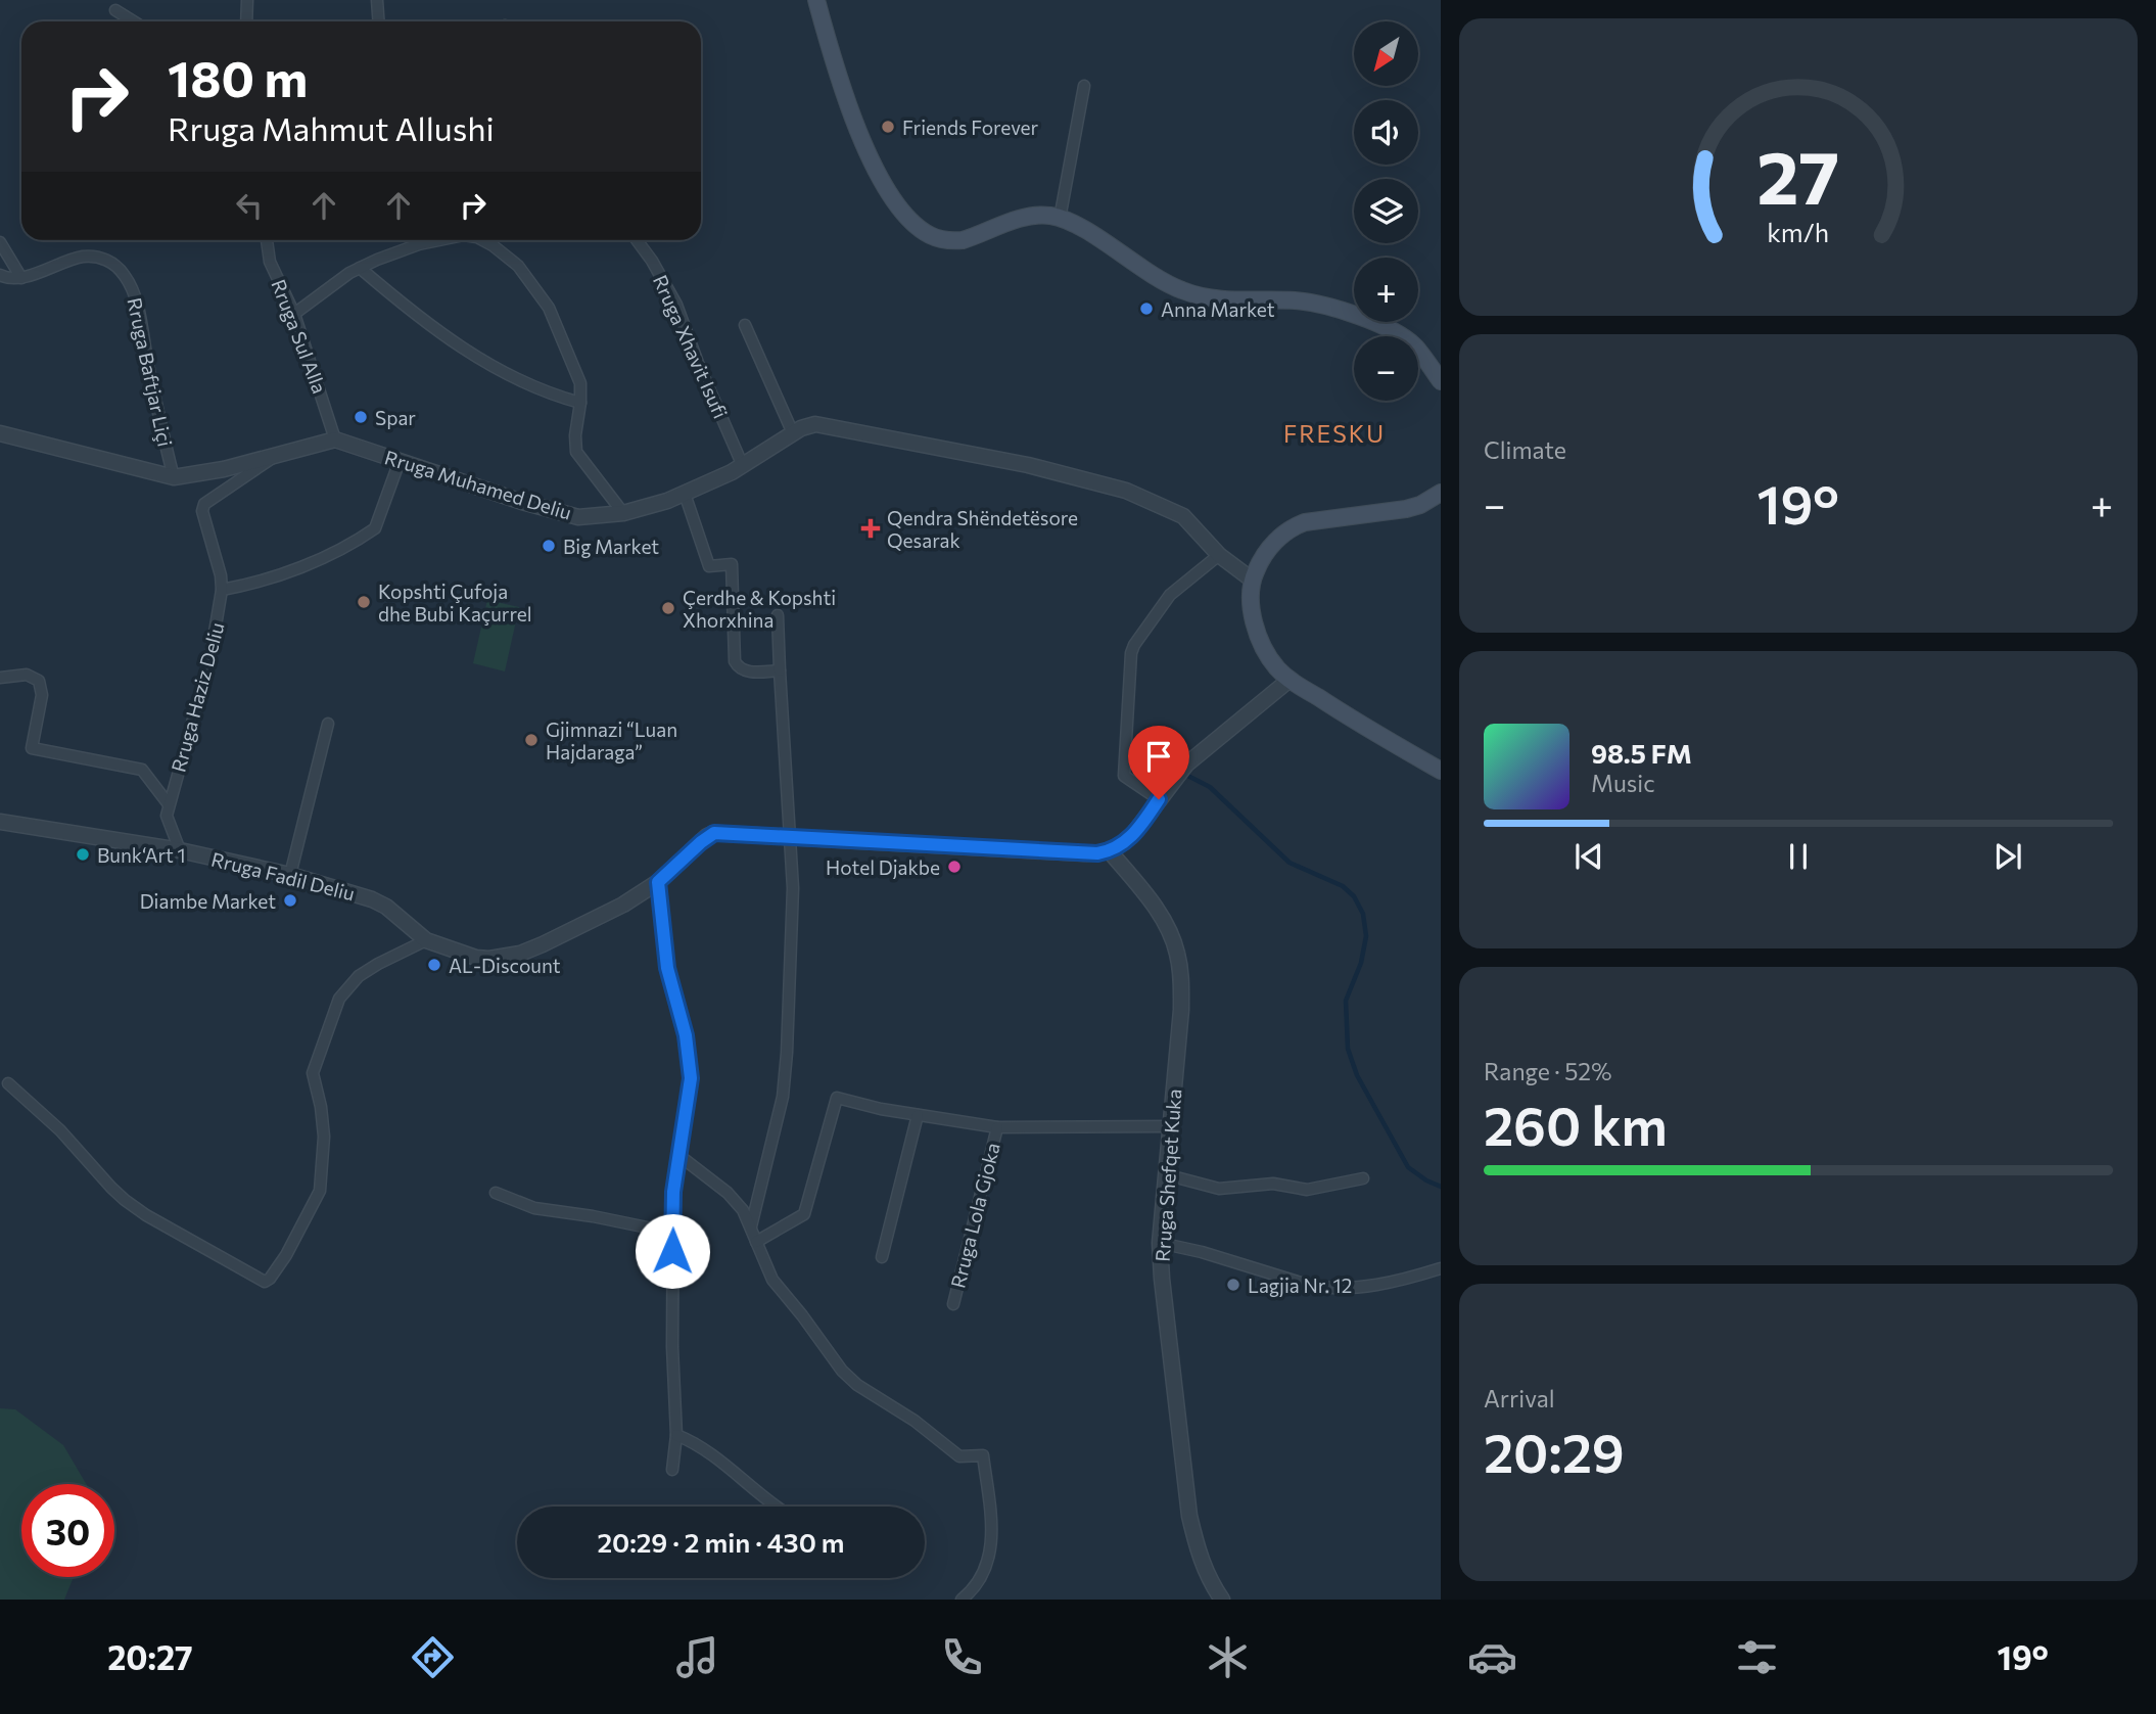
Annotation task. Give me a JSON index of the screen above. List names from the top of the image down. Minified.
{"streets":{"street":["Rruga Sul Alla","Rruga Xhavit Isufi","Rruga Baftjar Liçi","Rruga Muhamed Deliu","Rruga Haziz Deliu","Rruga Fadil Deliu","Rruga Shefqet Kuka","Rruga Lola Gjoka"]},"crossings":[["Rruga Sul Alla","Rruga Muhamed Deliu"],["Rruga Xhavit Isufi","Rruga Muhamed Deliu"],["Rruga Haziz Deliu","Rruga Fadil Deliu"]],"districts":["FRESKU"],"places":{"other":["Friends Forever","Anna Market","Spar","Big Market","Kopshti Çufoja dhe Bubi Kaçurrel","Çerdhe & Kopshti Xhorxhina","Gjimnazi “Luan Hajdaraga”","Bunk‘Art 1","Hotel Djakbe","Diambe Market","AL-Discount","Lagjia Nr. 12"],"health":["Qendra Shëndetësore Qesarak"]},"north":"bottom left","page":{"map_buttons":["+","−"],"turn":["180 m","Rruga Mahmut Allushi"],"tile":["Climate",["Range · 52%","260 km"],["Arrival","20:29"]],"heat":["−","19°","+"],"song":["98.5 FM","Music"],"limit":"30","trip":"20:29 · 2 min · 430 m","tabs":["20:27","19°"],"gauge":["27","km/h"]}}
